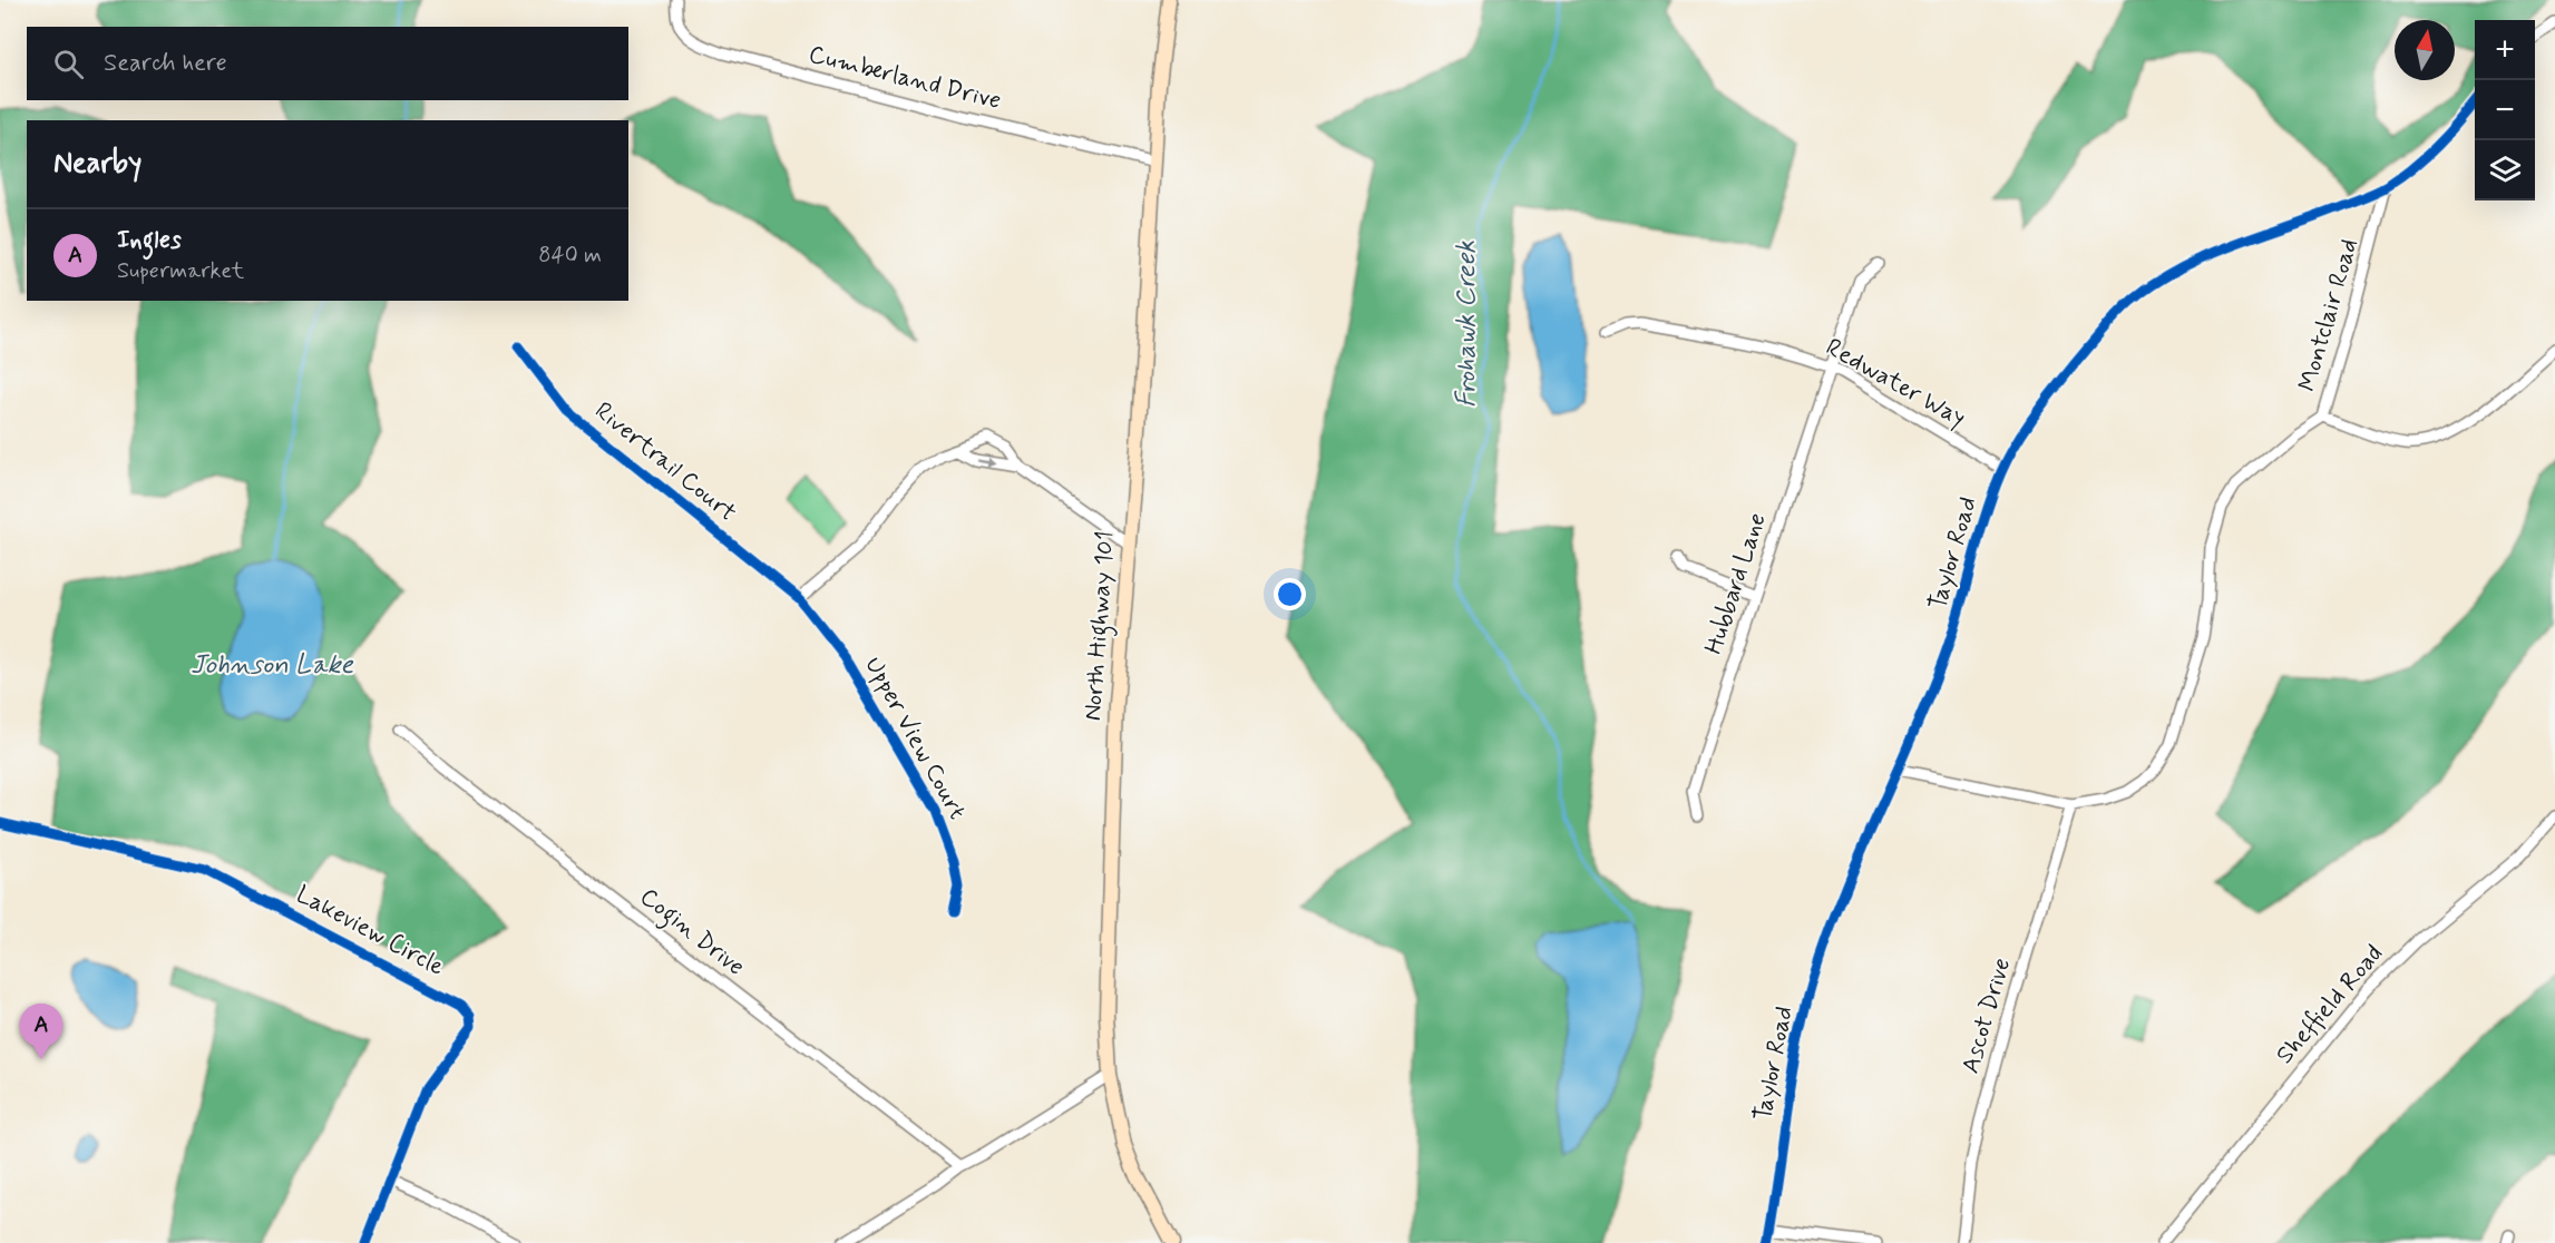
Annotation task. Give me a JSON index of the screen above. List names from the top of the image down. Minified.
{"streets":{"main road":["North Highway 101"],"street":["Cumberland Drive","Montclair Road","Redwater Way","Rivertrail Court","Taylor Road","Hubbard Lane","Upper View Court","Lakeview Circle","Cogin Drive","Sheffield Road","Ascot Drive"]},"crossings":[["Cumberland Drive","North Highway 101"],["Montclair Road","Taylor Road"],["Montclair Road","Ascot Drive"],["Redwater Way","Taylor Road"],["Redwater Way","Hubbard Lane"],["Rivertrail Court","Upper View Court"]],"water":["Frohawk Creek","Johnson Lake"],"north":"top","page":{"map_buttons":["+","−"],"search":"Search here","heading":"Nearby","list":[{"mark":"A","name":"Ingles","note":"Supermarket","value":"840 m"}],"pins":"A"}}
